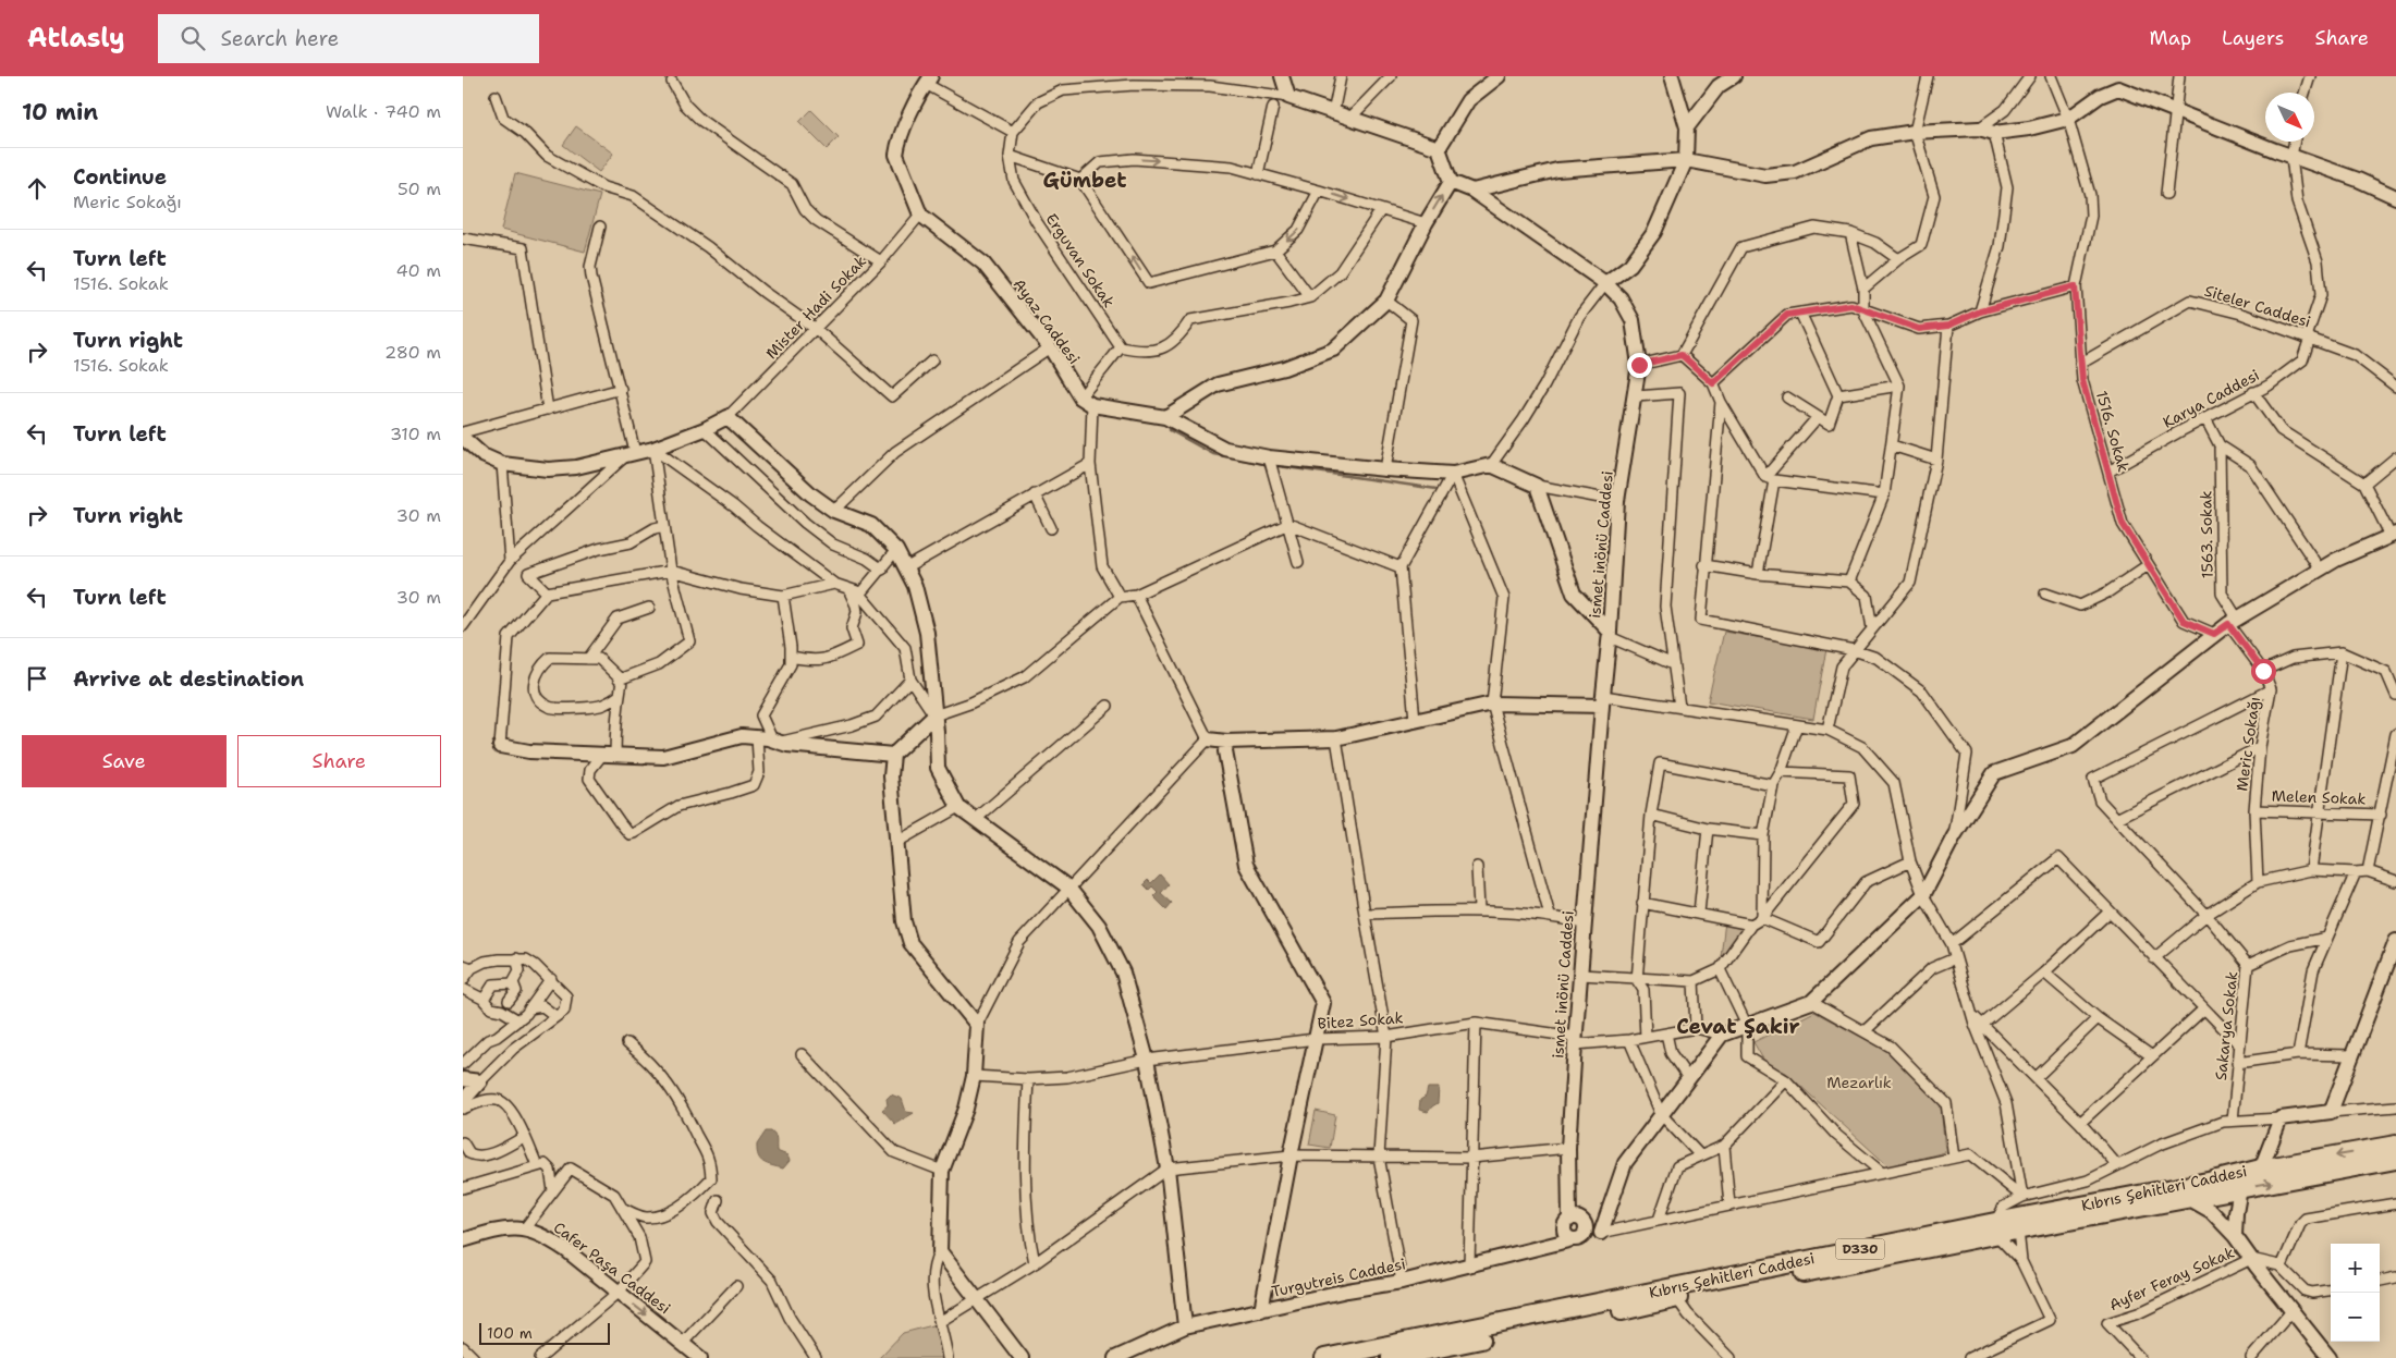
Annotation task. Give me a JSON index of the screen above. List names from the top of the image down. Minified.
{"streets":{"highway":["Kıbrıs Şehitleri Caddesi","D330"],"street":["Erguvan Sokak","Siteler Caddesi","Mister Hadi Sokak","Ayaz Caddesi","Karya Caddesi","1516. Sokak","1563. Sokak","ismet inönü Caddesi","Meric Sokağı","Melen Sokak","Bitez Sokak","Sakarya Sokak","Cafer Paşa Caddesi","Turgutreis Caddesi","Ayfer Feray Sokak"]},"crossings":[["Siteler Caddesi","Karya Caddesi"],["Siteler Caddesi","1516. Sokak"],["Mister Hadi Sokak","Ayaz Caddesi"],["Karya Caddesi","1516. Sokak"],["1563. Sokak","Meric Sokağı"],["ismet inönü Caddesi","Bitez Sokak"],["ismet inönü Caddesi","Turgutreis Caddesi"],["Meric Sokağı","Melen Sokak"],["Meric Sokağı","Sakarya Sokak"]],"districts":["Gümbet","Cevat Şakir"],"parks":["Mezarlık"],"scale_bar":"100 m","north":"bottom right","page":{"header":"Atlasly","search":"Search here","nav":["Map","Layers","Share"],"heading":["10 min","Walk · 740 m"],"list":[["Continue","Meric Sokağı","50 m"],["Turn left","1516. Sokak","40 m"],["Turn right","1516. Sokak","280 m"],["Turn left","310 m"],["Turn right","30 m"],["Turn left","30 m"],"Arrive at destination"],"buttons":["Save","Share"],"map_buttons":["+","−"],"scale":"100 m"}}
